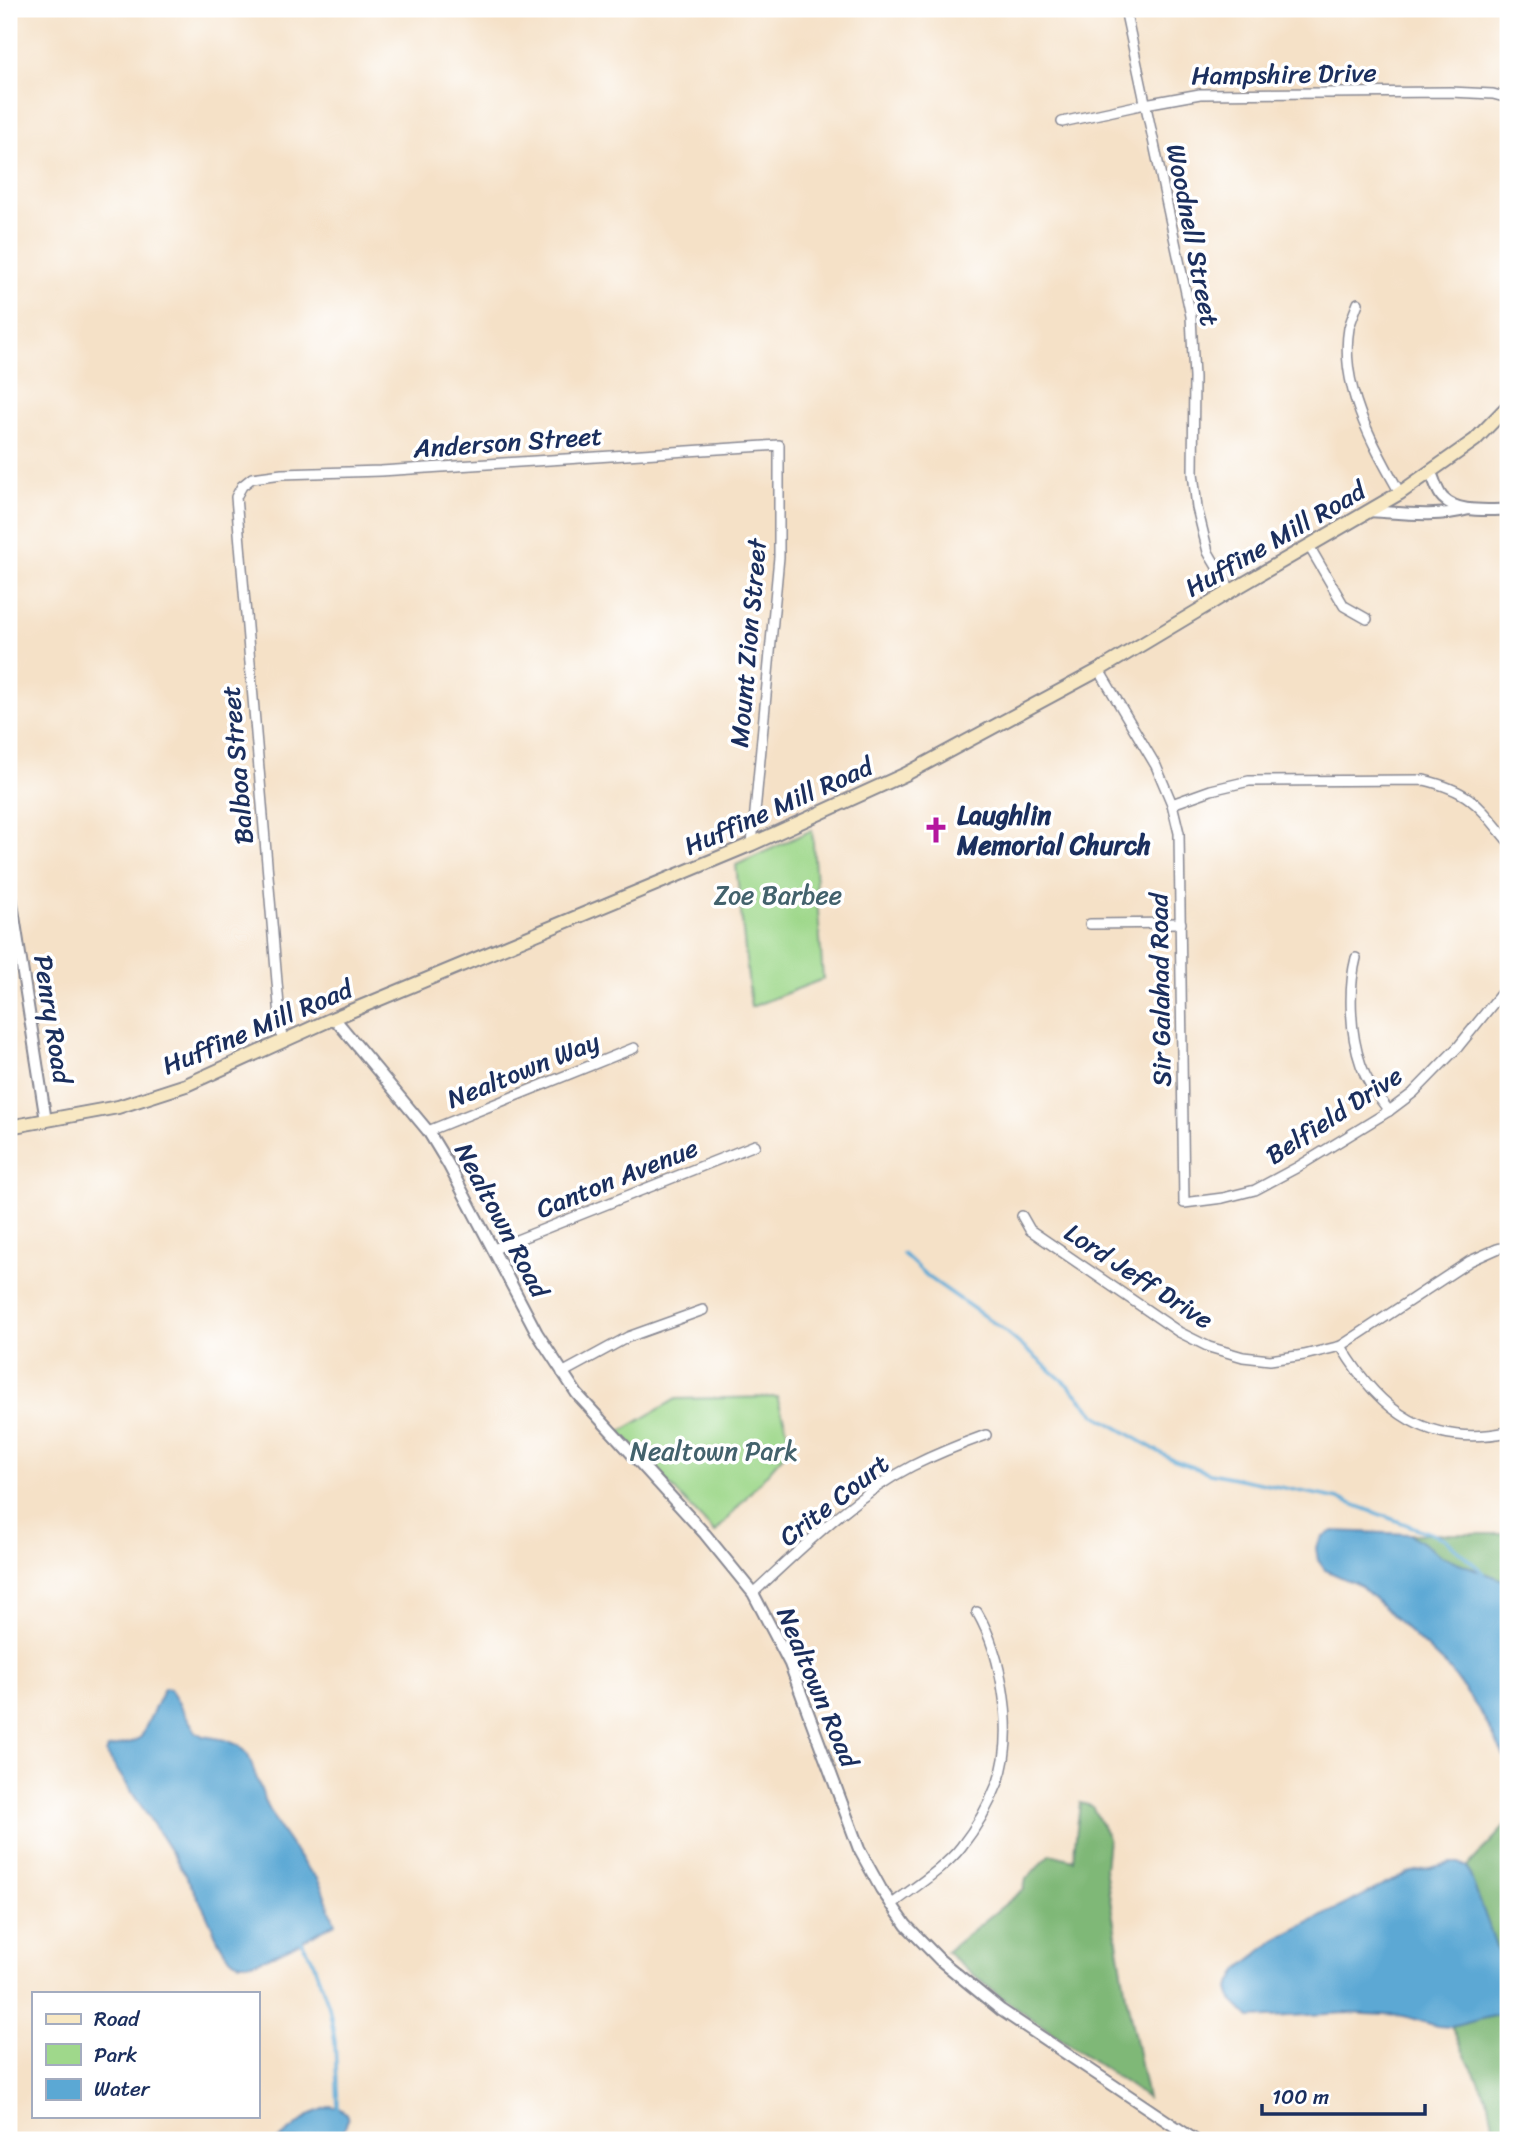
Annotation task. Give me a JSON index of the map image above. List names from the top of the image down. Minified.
{"streets":{"main road":["Huffine Mill Road"],"street":["Hampshire Drive","Woodnell Street","Anderson Street","Mount Zion Street","Balboa Street","Sir Galahad Road","Penry Road","Nealtown Way","Belfield Drive","Canton Avenue","Nealtown Road","Lord Jeff Drive","Crite Court"]},"crossings":[["Hampshire Drive","Woodnell Street"],["Woodnell Street","Huffine Mill Road"],["Anderson Street","Mount Zion Street"],["Anderson Street","Balboa Street"],["Huffine Mill Road","Mount Zion Street"],["Huffine Mill Road","Balboa Street"],["Huffine Mill Road","Sir Galahad Road"],["Huffine Mill Road","Penry Road"],["Huffine Mill Road","Nealtown Road"],["Sir Galahad Road","Belfield Drive"],["Nealtown Way","Nealtown Road"],["Canton Avenue","Nealtown Road"],["Nealtown Road","Crite Court"]],"parks":["Zoe Barbee","Nealtown Park"],"places":{"church":["Laughlin Memorial Church"]},"legend":["Road","Park","Water"],"scale_bar":"100 m"}
